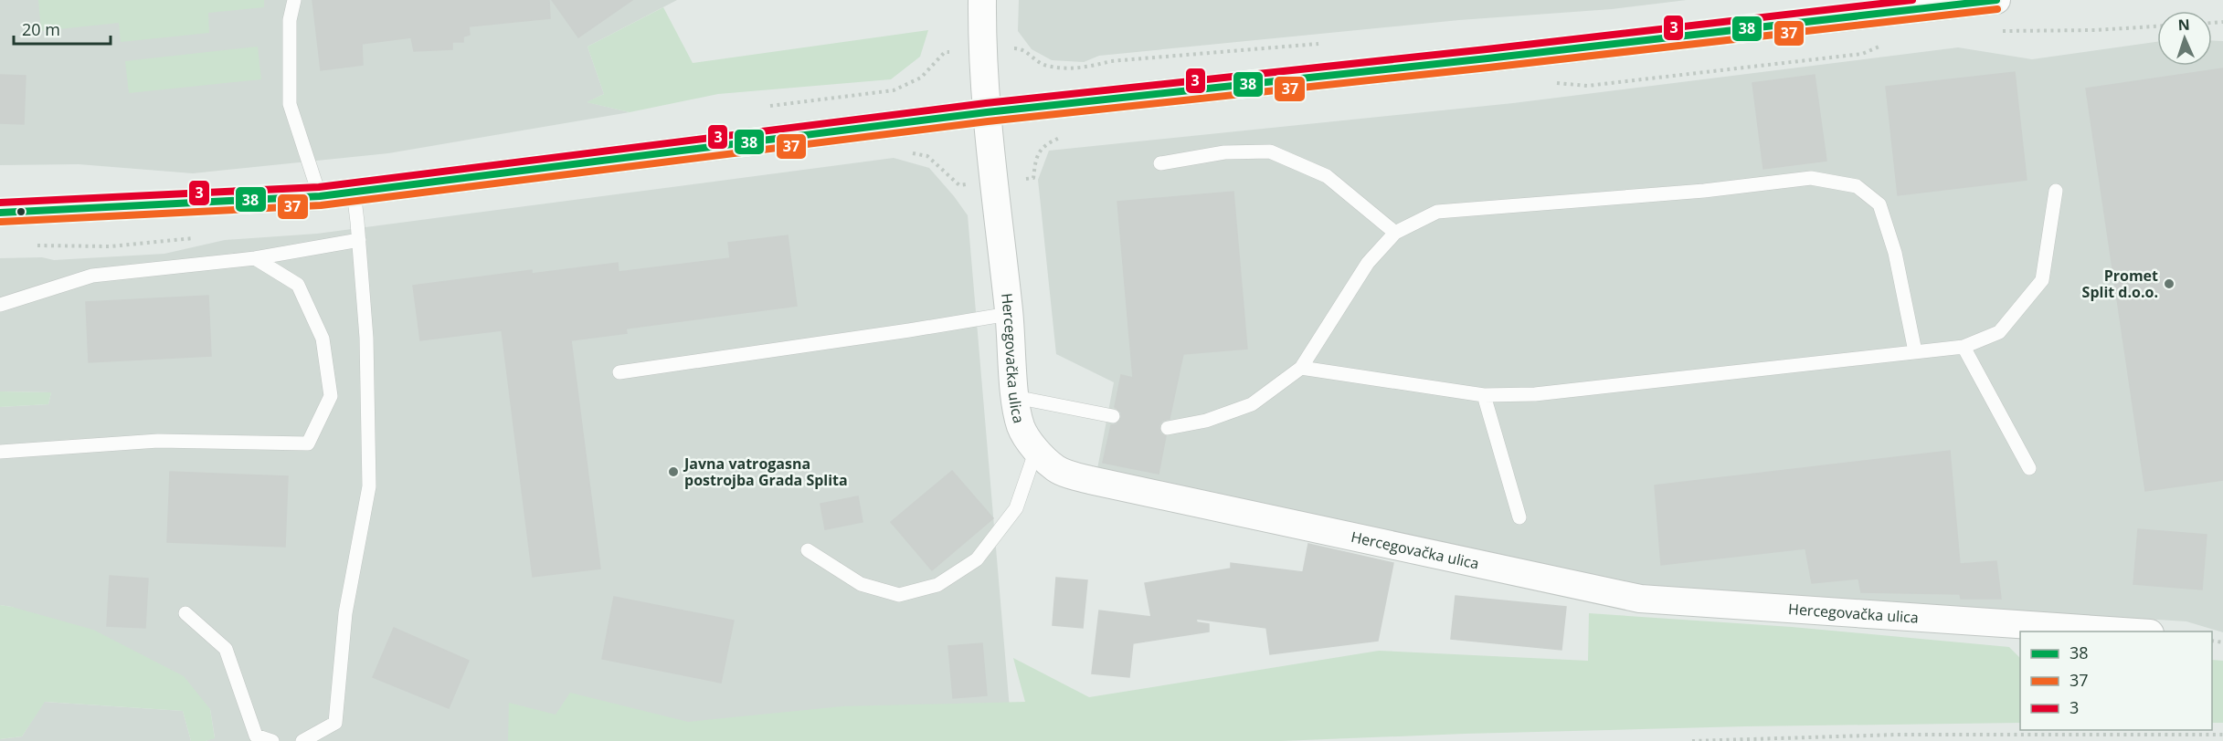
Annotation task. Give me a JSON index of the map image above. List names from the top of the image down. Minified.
{"streets":{"street":["Hercegovačka ulica"]},"places":["Promet Split d.o.o.","Javna vatrogasna postrojba Grada Splita"],"lines":["transit line 38","transit line 3","transit line 37"],"legend":["38","37","3"],"scale_bar":"20 m","north":"top"}
